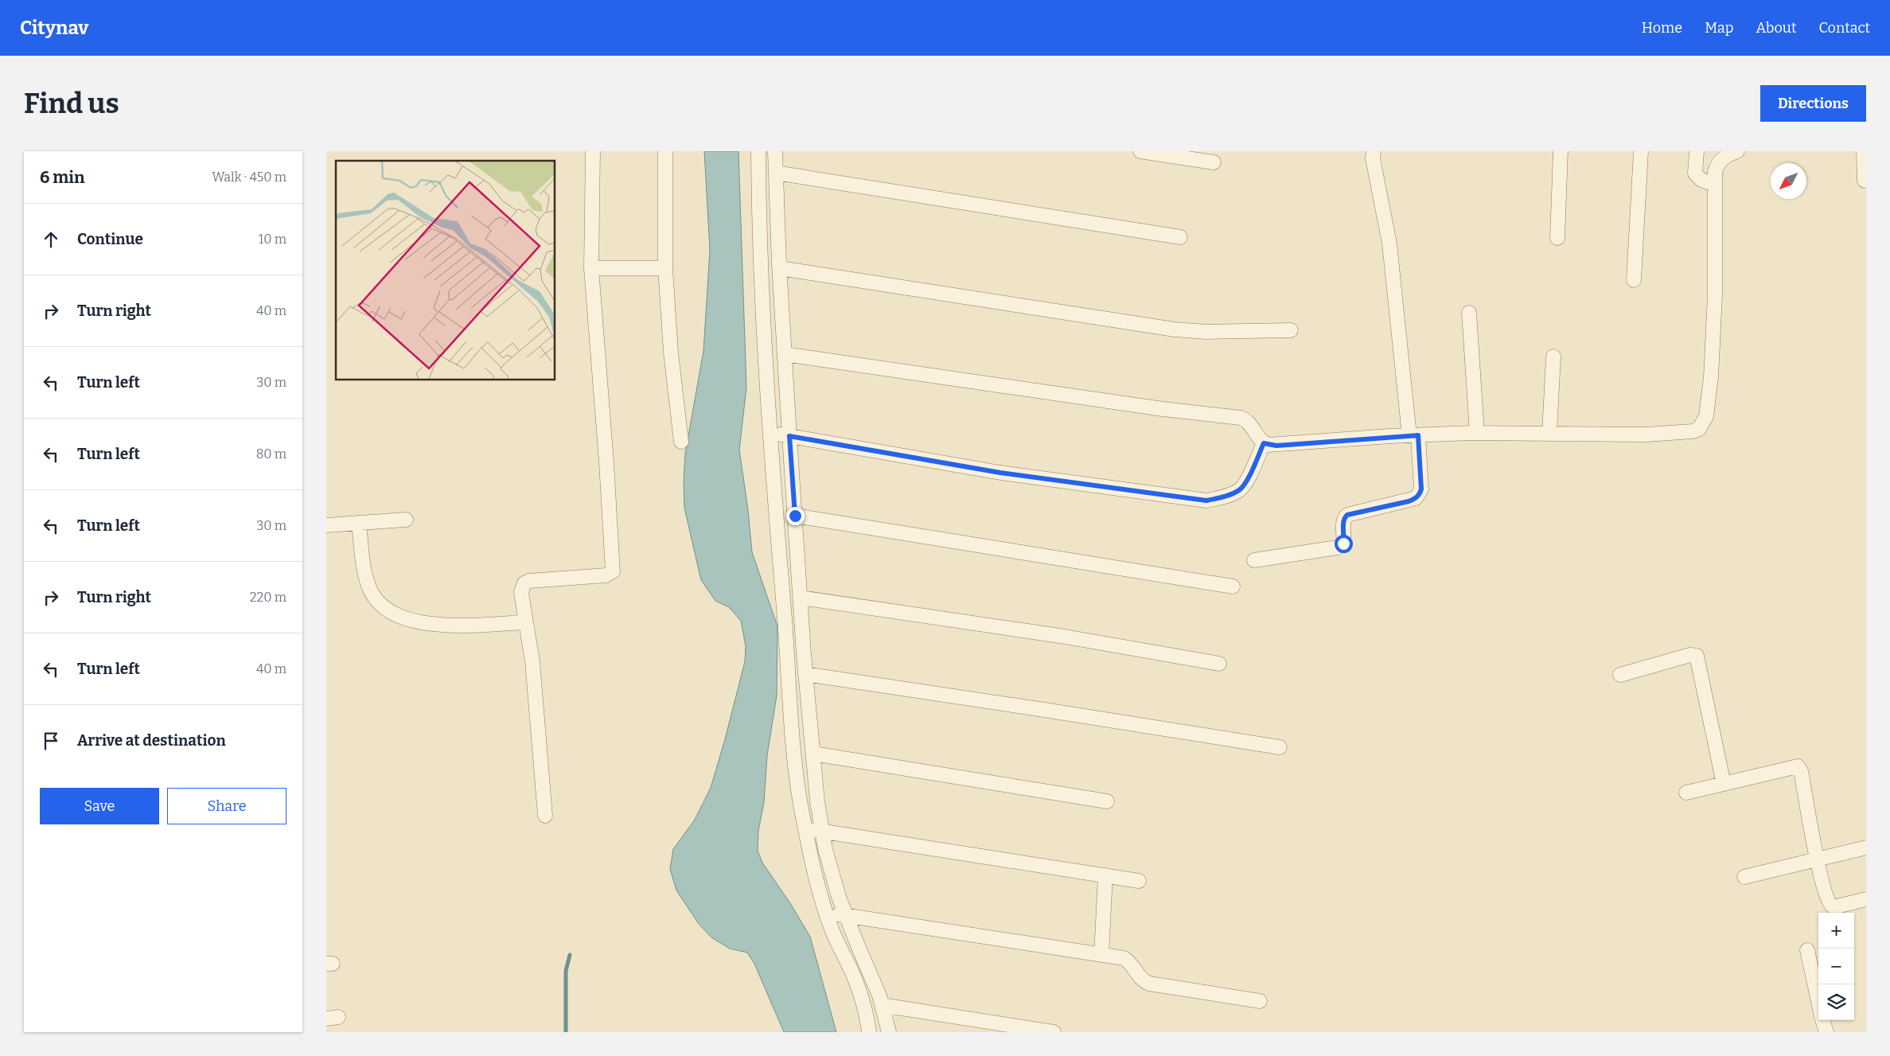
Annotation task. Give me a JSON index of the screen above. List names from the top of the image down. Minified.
{"north":"bottom left","page":{"header":"Citynav","nav":["Home","Map","About","Contact"],"buttons":["Directions",["Save","Share"]],"title":"Find us","heading":["6 min","Walk · 450 m"],"list":[["Continue","10 m"],["Turn right","40 m"],["Turn left","30 m"],["Turn left","80 m"],["Turn left","30 m"],["Turn right","220 m"],["Turn left","40 m"],"Arrive at destination"],"map_buttons":["+","−"]}}
